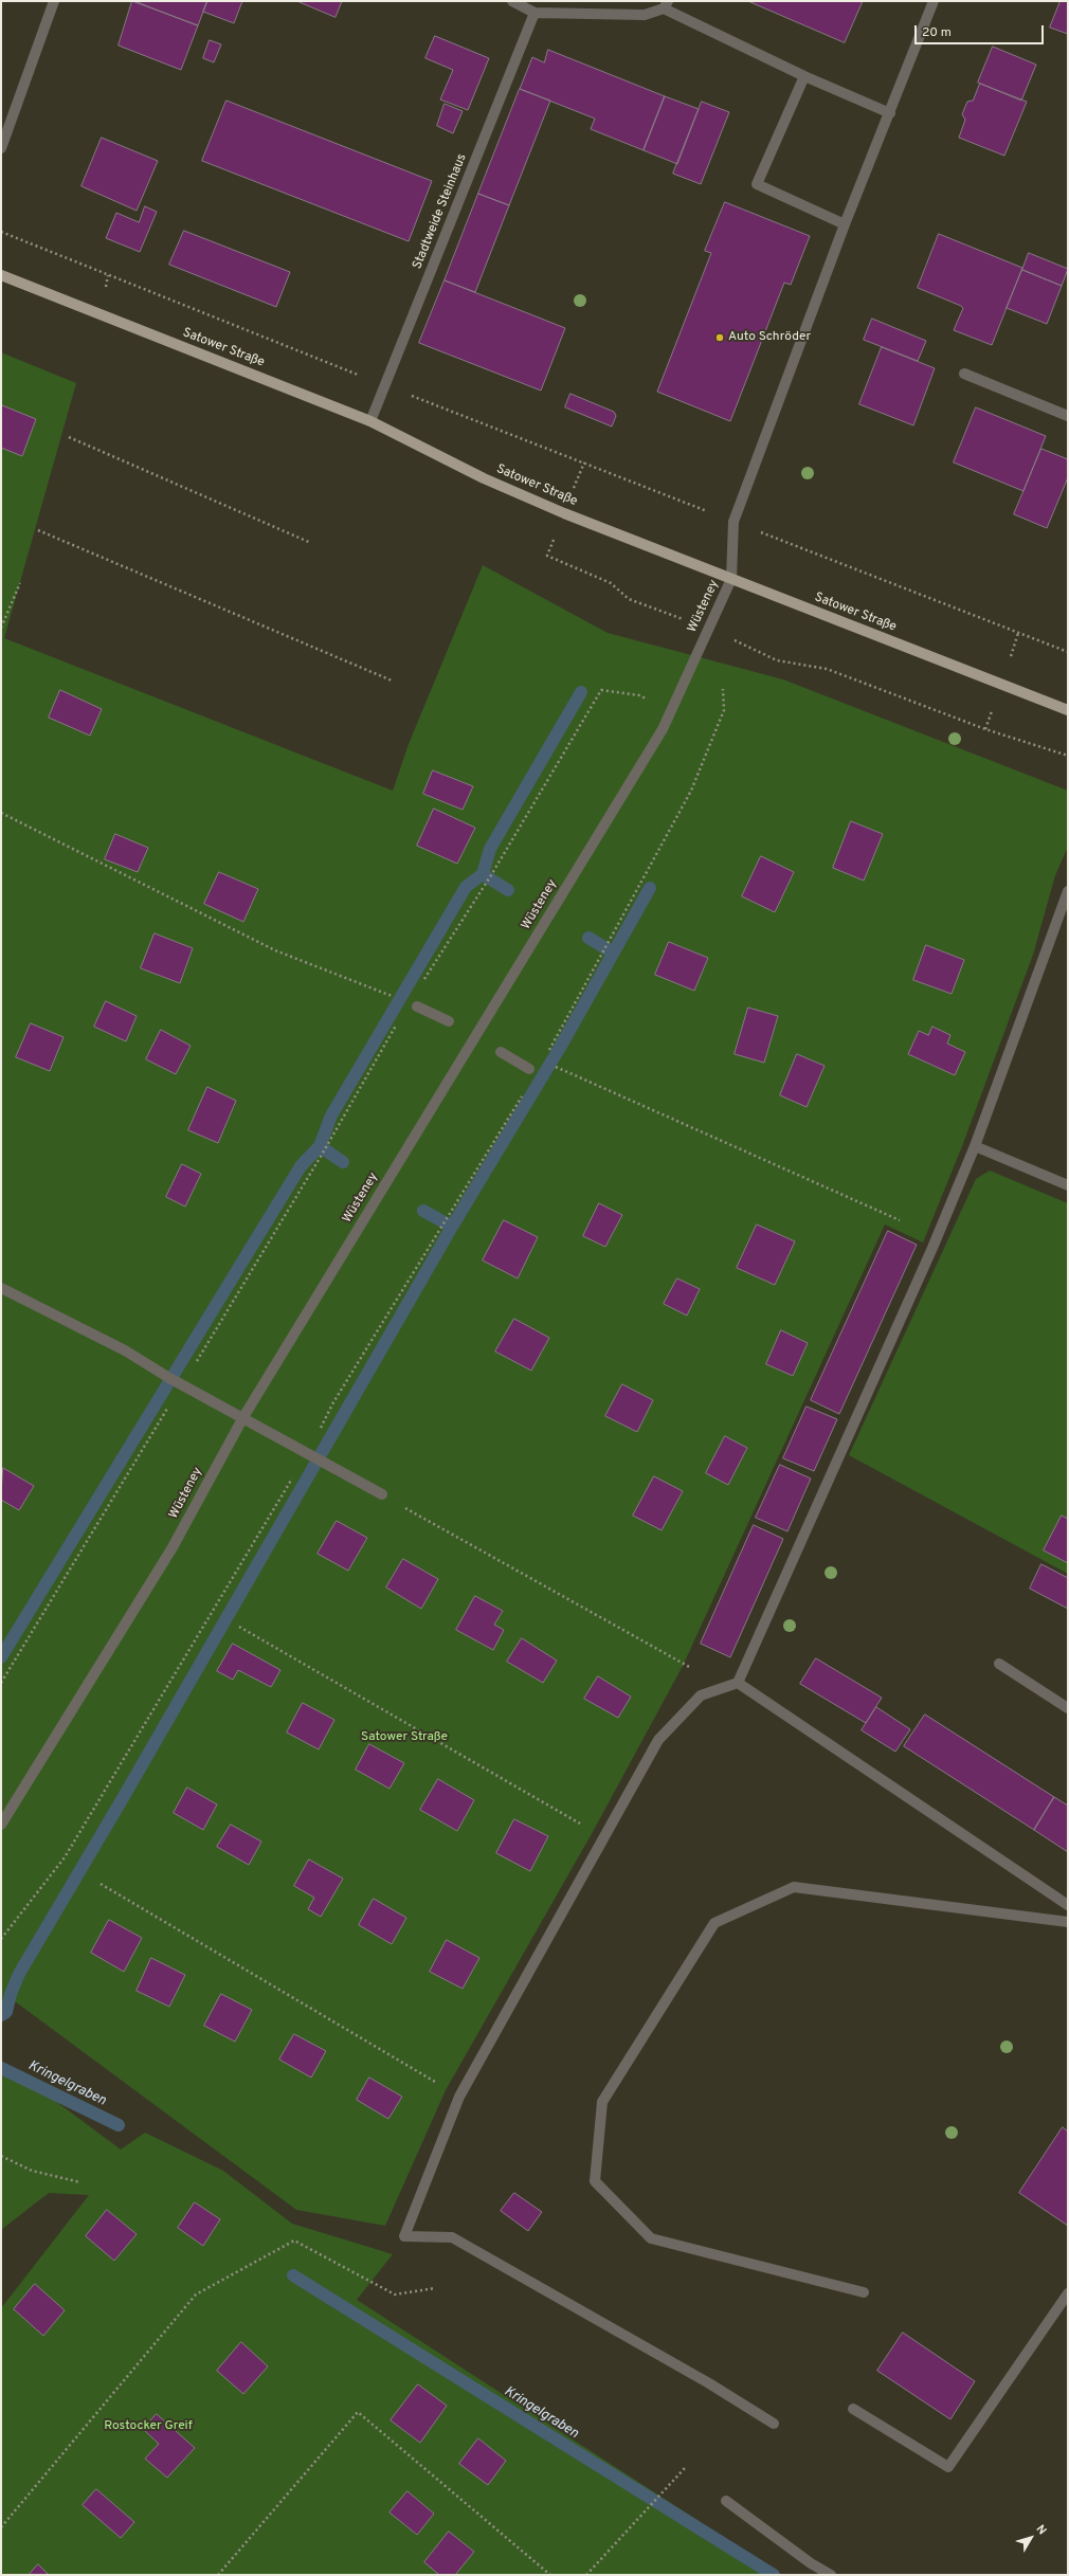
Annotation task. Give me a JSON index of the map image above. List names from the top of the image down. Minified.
{"streets":{"main road":["Satower Straße"],"street":["Stadtweide Steinhaus","Wüsteney"]},"crossings":[["Stadtweide Steinhaus","Satower Straße"],["Satower Straße","Wüsteney"]],"water":["Kringelgraben"],"parks":["Satower Straße","Rostocker Greif"],"places":["Auto Schröder"],"scale_bar":"20 m","north":"top right"}
